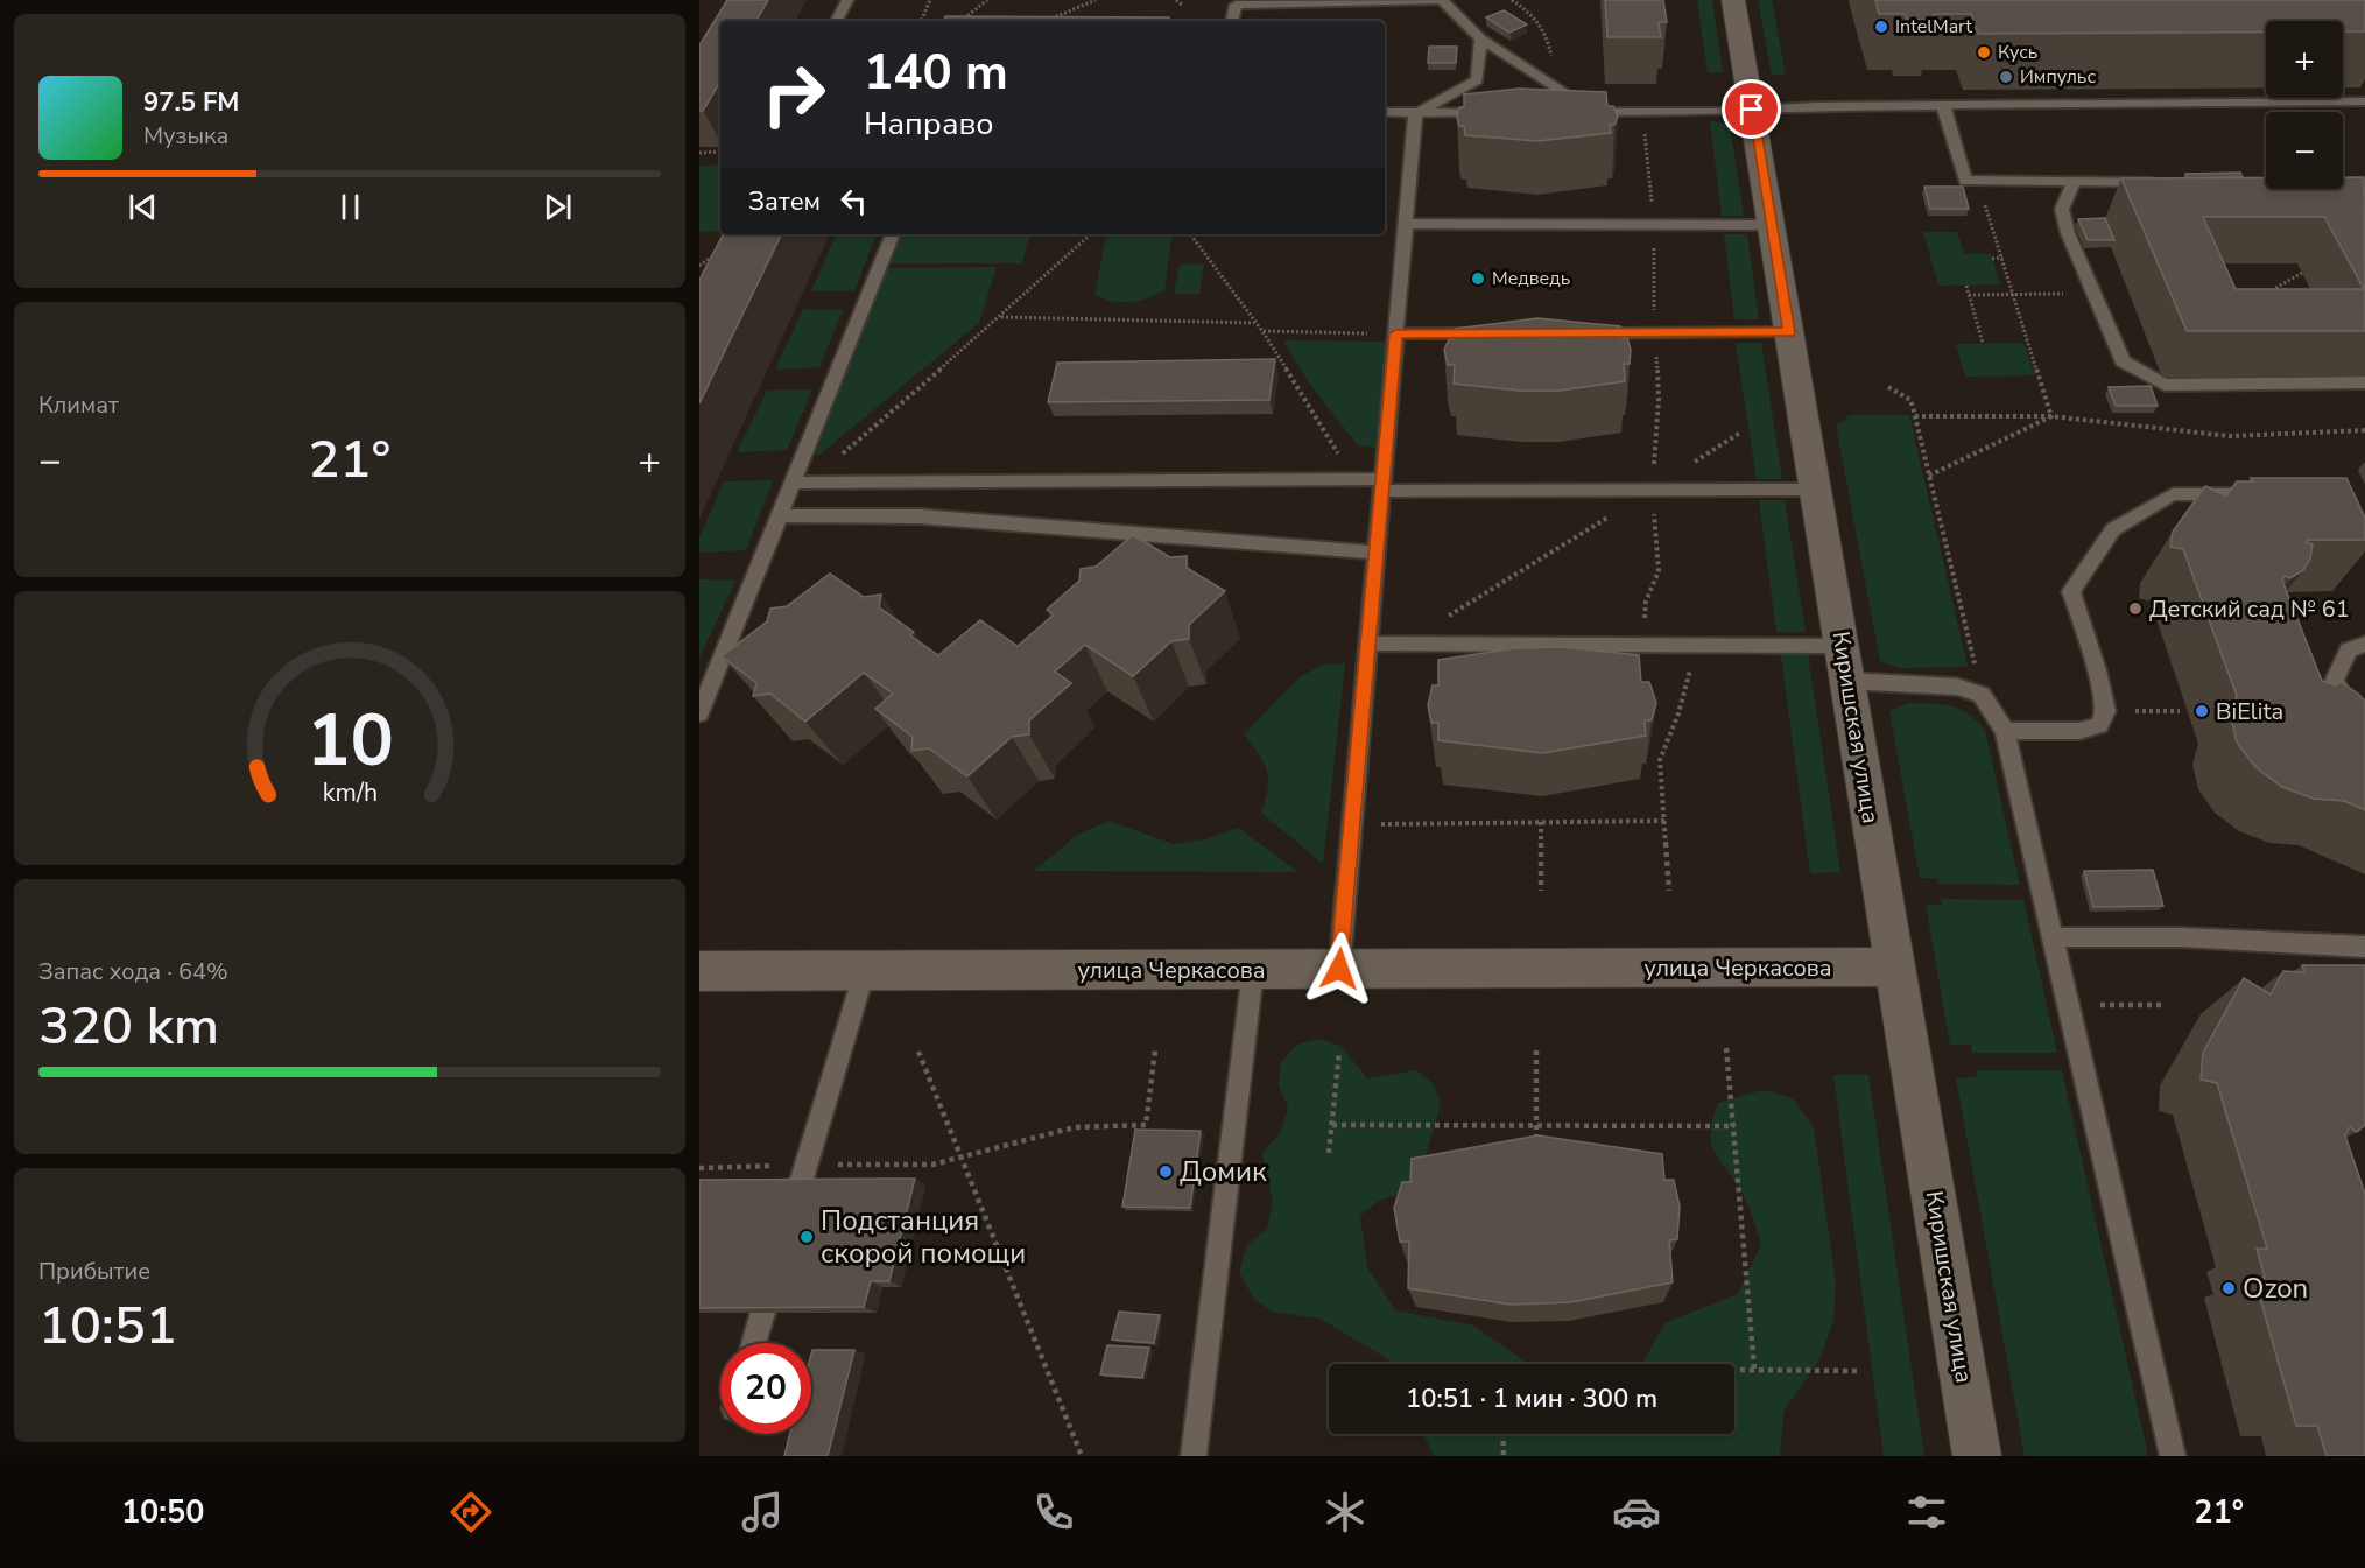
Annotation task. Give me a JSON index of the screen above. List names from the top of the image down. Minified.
{"streets":{"street":["Киришская улица","улица Черкасова"]},"crossings":[["Киришская улица","улица Черкасова"]],"places":["IntelMart","Кусь","Импульс","Медведь","Детский сад № 61","BiElita","Домик","Подстанция скорой помощи","Ozon"],"page":{"map_buttons":["+","−"],"turn":["140 m","Направо"],"song":["97.5 FM","Музыка"],"then":"Затем","tile":["Климат",["Запас хода · 64%","320 km"],["Прибытие","10:51"]],"heat":["−","21°","+"],"limit":"20","trip":"10:51 · 1 мин · 300 m","tabs":["10:50","21°"],"gauge":["10","km/h"]}}
